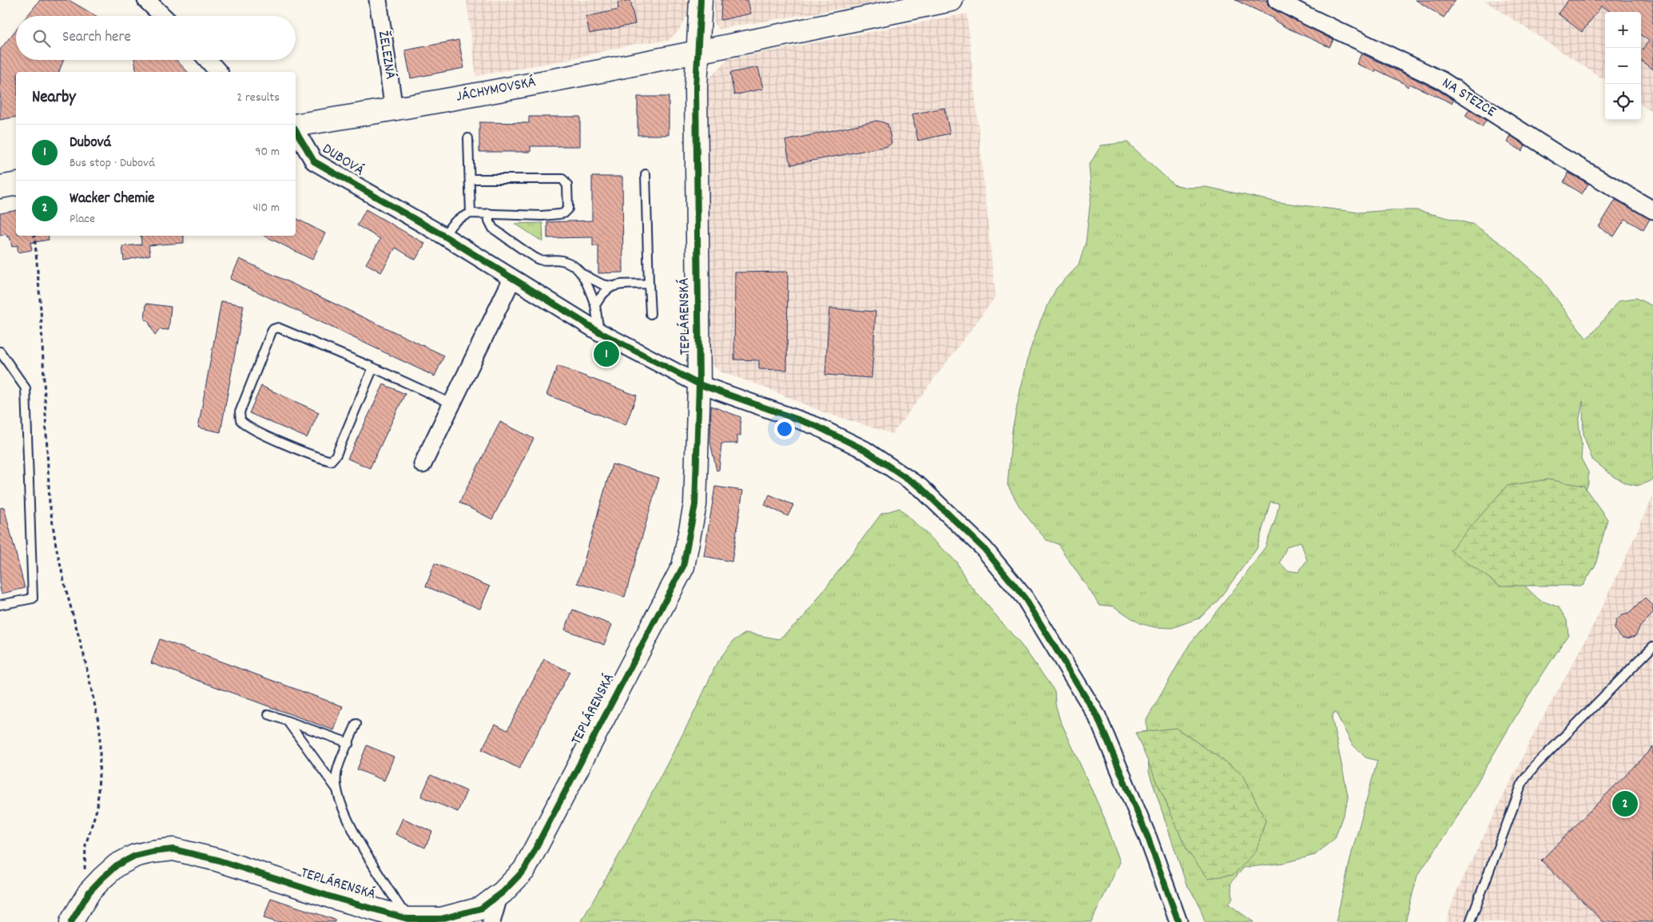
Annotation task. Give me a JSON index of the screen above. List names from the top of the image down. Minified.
{"streets":{"street":["ŽELEZNÁ","JÁCHYMOVSKÁ","NA STEZCE","DUBOVÁ","TEPLÁRENSKÁ"]},"crossings":[["ŽELEZNÁ","JÁCHYMOVSKÁ"],["JÁCHYMOVSKÁ","TEPLÁRENSKÁ"],["DUBOVÁ","TEPLÁRENSKÁ"]],"page":{"map_buttons":["+","−"],"search":"Search here","heading":["Nearby","2 results"],"list":[{"mark":"1","name":"Dubová","note":"Bus stop · Dubová","value":"90 m"},{"mark":"2","name":"Wacker Chemie","note":"Place","value":"410 m"}],"pins":["1","2"]}}
